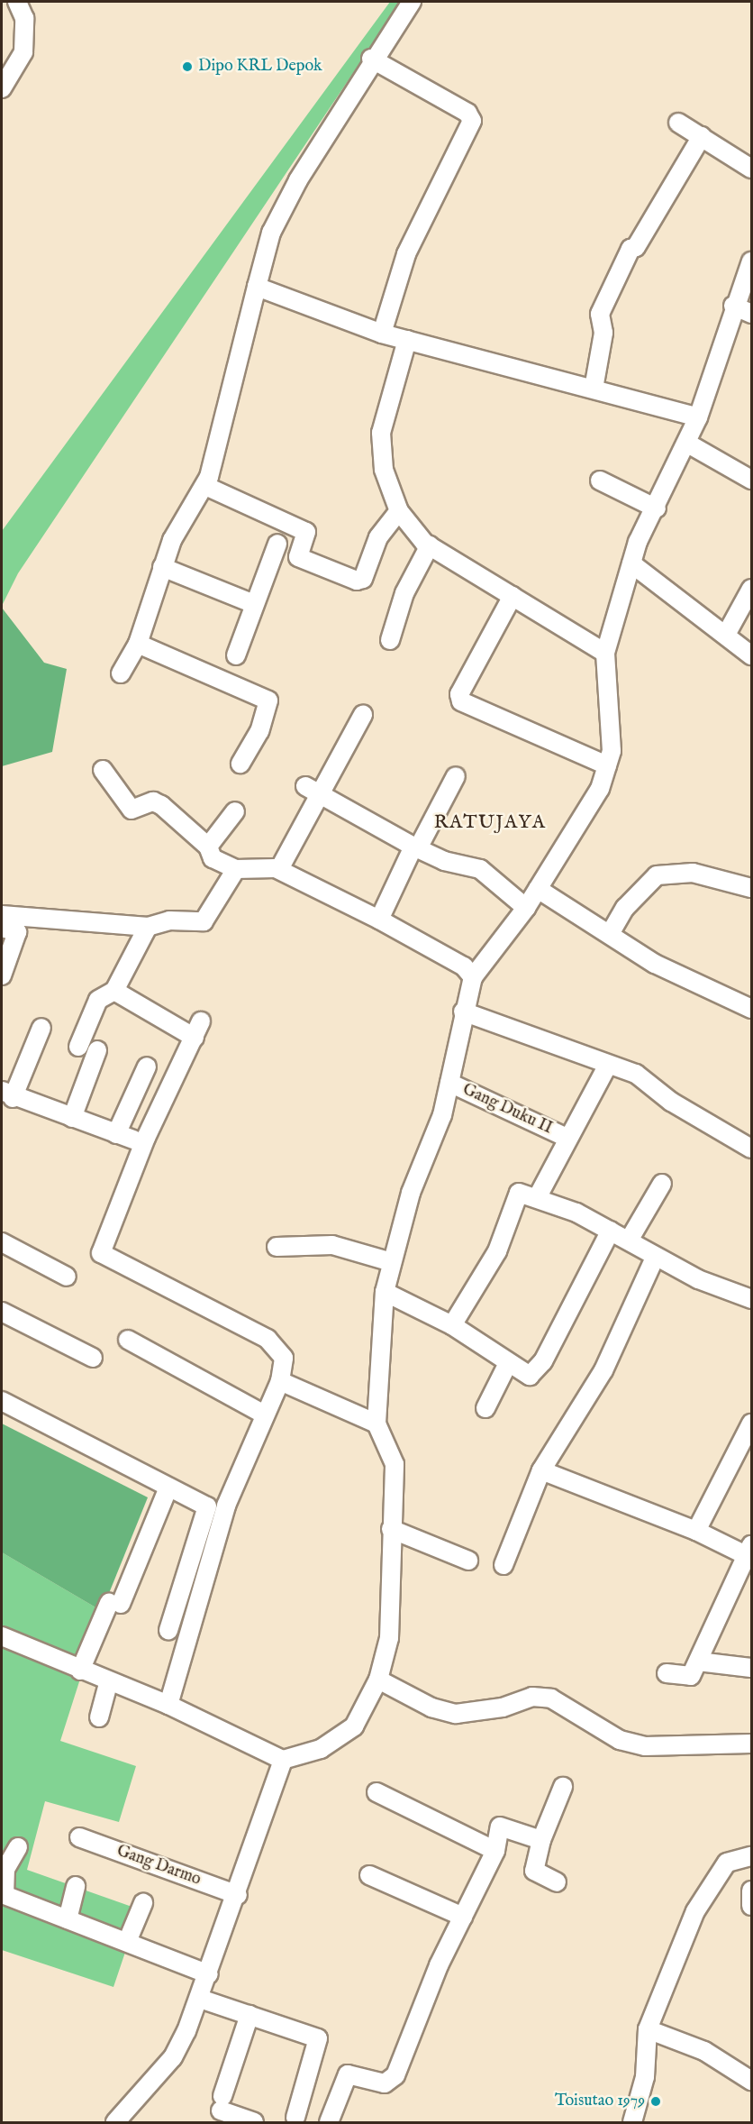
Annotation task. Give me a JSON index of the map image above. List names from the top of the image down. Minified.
{"streets":{"street":["Gang Duku II","Gang Darmo"]},"districts":["RATUJAYA"],"places":["Dipo KRL Depok","Toisutao 1979"]}
